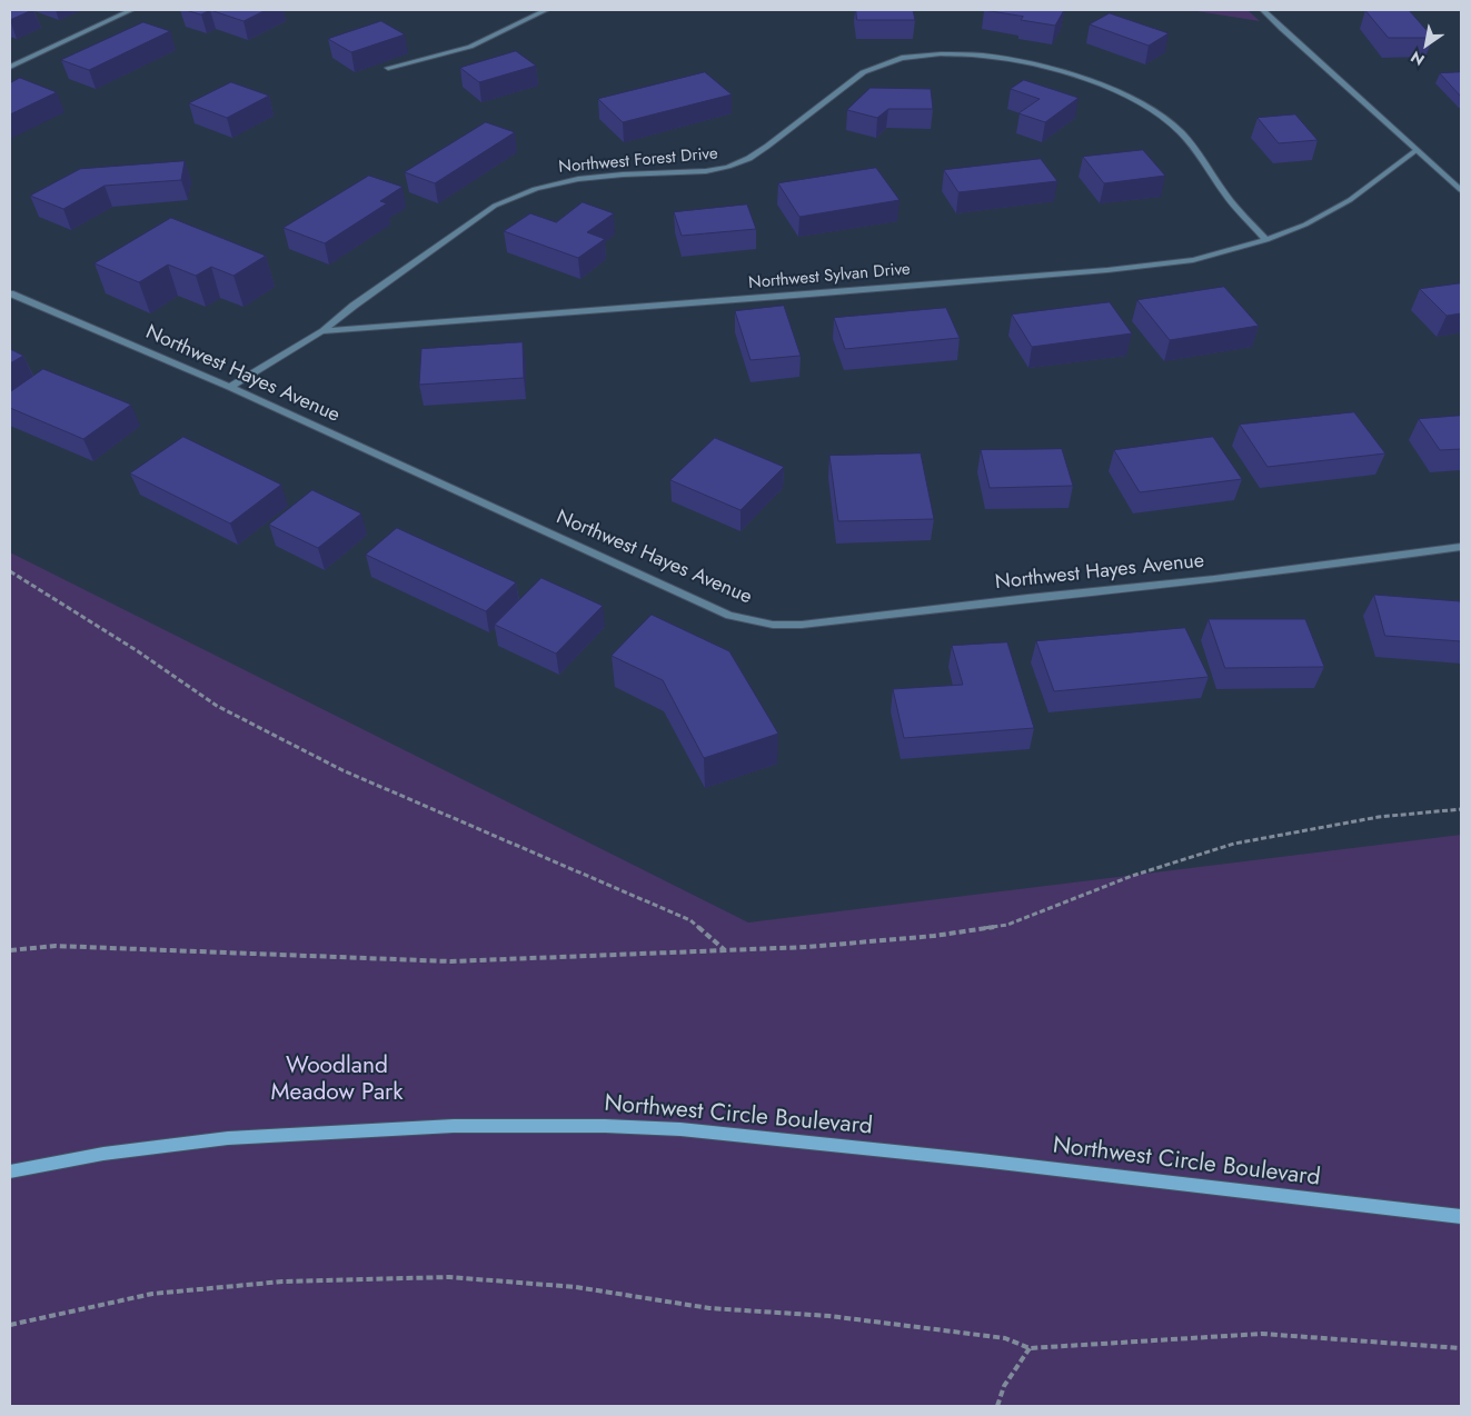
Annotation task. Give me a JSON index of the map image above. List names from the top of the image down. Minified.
{"streets":{"main road":["Northwest Circle Boulevard"],"street":["Northwest Forest Drive","Northwest Sylvan Drive","Northwest Hayes Avenue"]},"crossings":[["Northwest Forest Drive","Northwest Sylvan Drive"],["Northwest Sylvan Drive","Northwest Hayes Avenue"]],"parks":["Woodland Meadow Park"],"north":"bottom left"}
